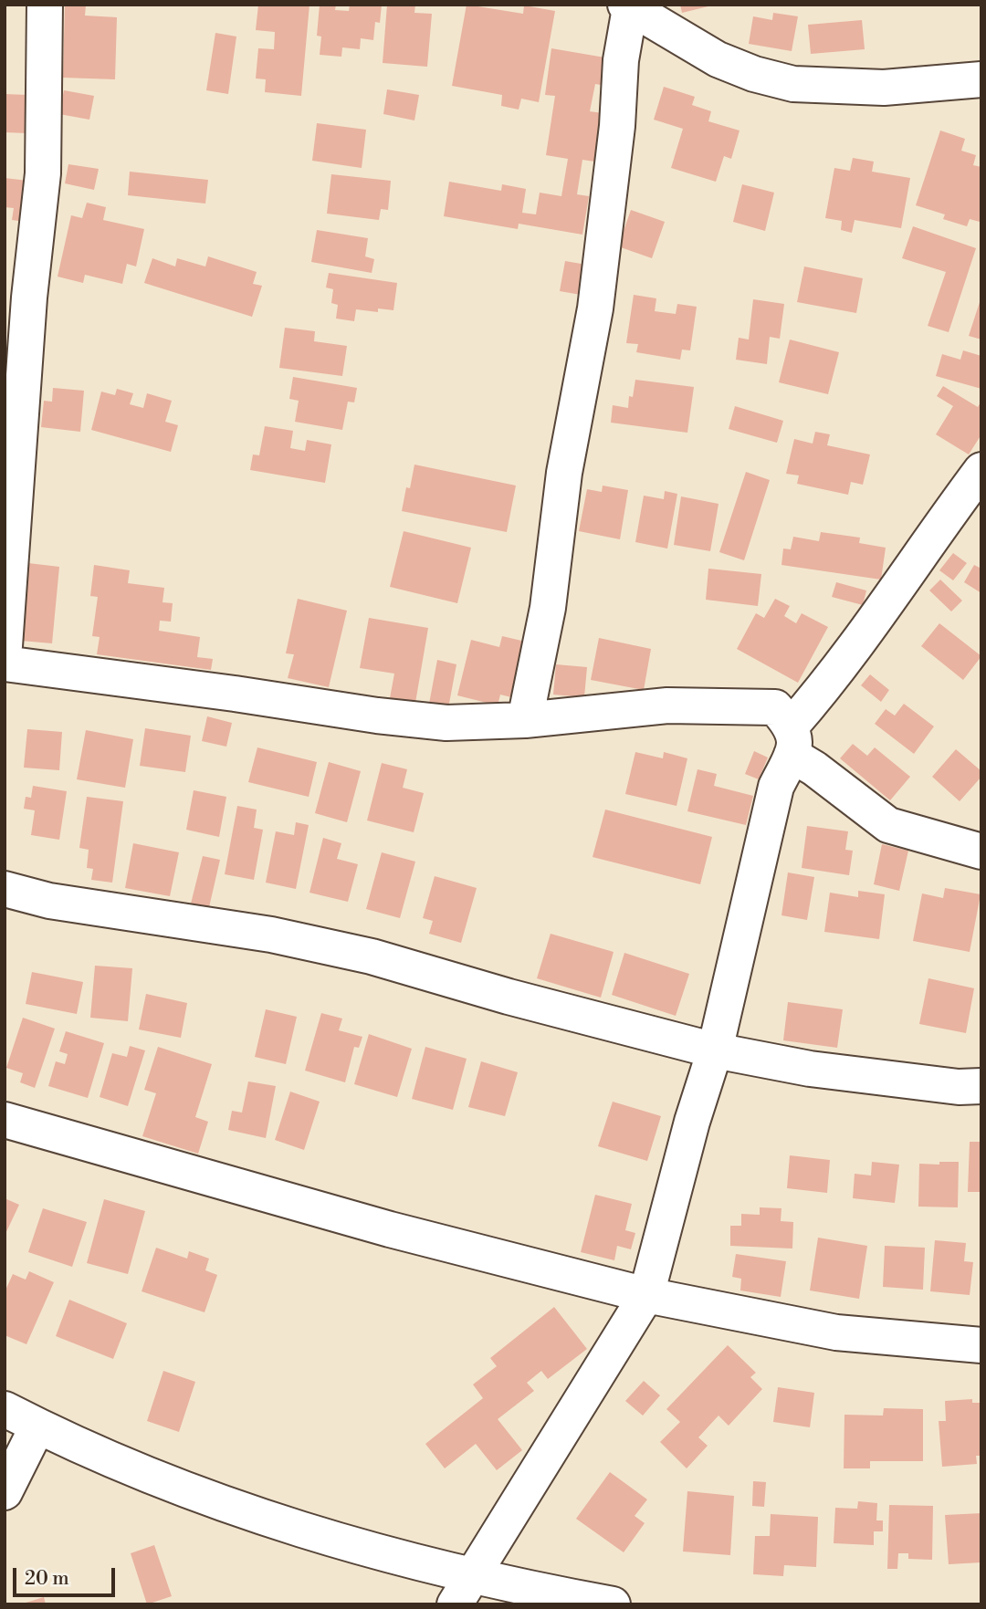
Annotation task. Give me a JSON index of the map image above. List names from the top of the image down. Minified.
{"scale_bar":"20 m"}
